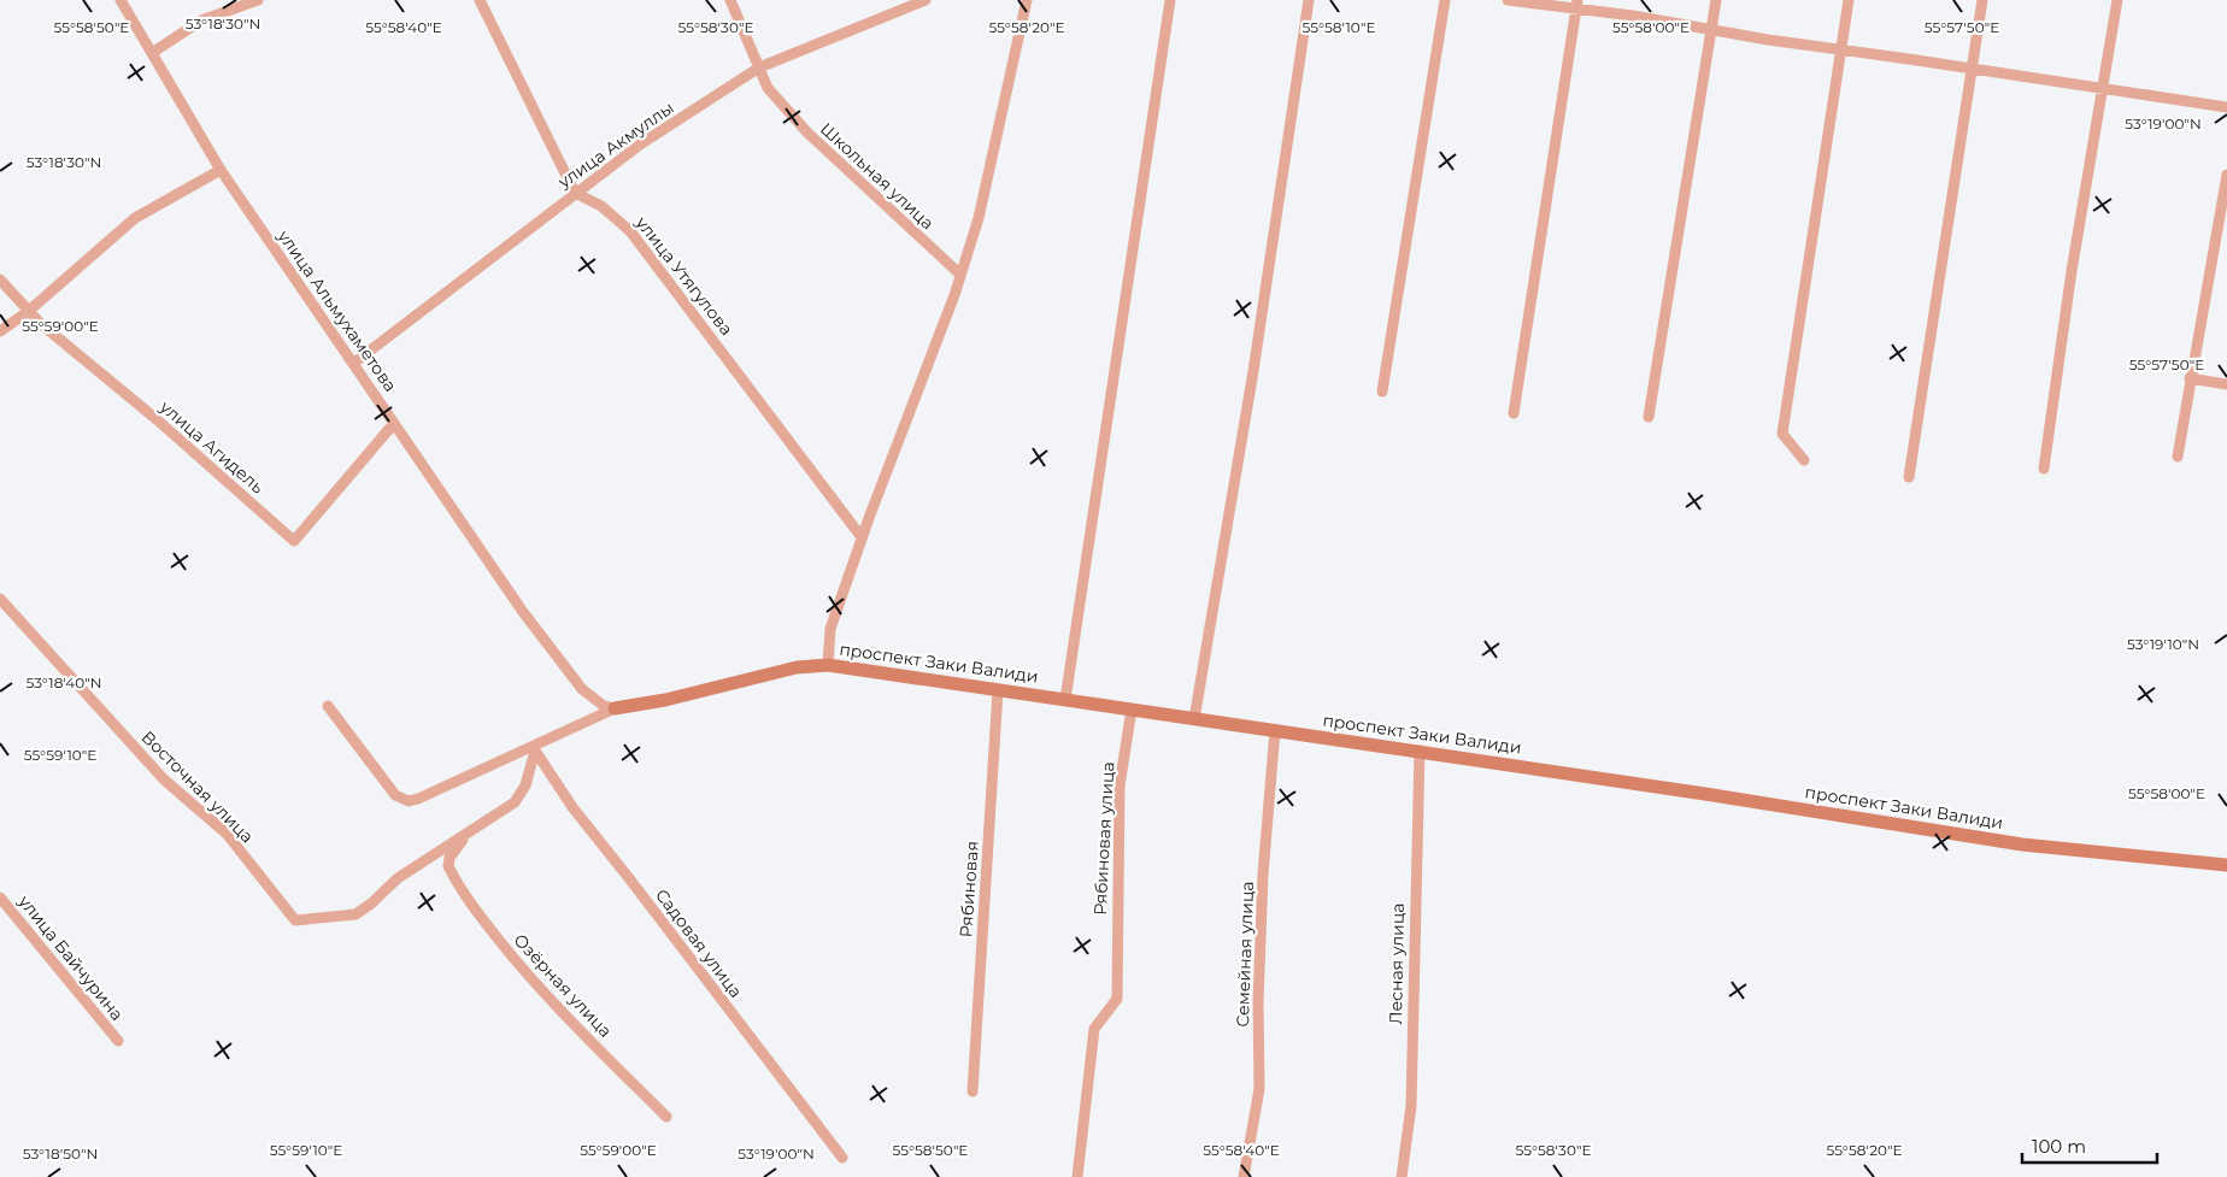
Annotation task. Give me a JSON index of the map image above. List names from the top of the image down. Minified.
{"streets":{"street":["улица Акмуллы","Школьная улица","улица Утягулова","улица Альмухаметова","улица Агидель","проспект Заки Валиди","Восточная улица","Рябиновая улица","Рябиновая","Садовая улица","Семейная улица","улица Байчурина","Лесная улица","Озёрная улица"]},"crossings":[["улица Акмуллы","Школьная улица"],["улица Акмуллы","улица Утягулова"],["улица Акмуллы","улица Альмухаметова"],["улица Альмухаметова","проспект Заки Валиди"],["проспект Заки Валиди","Рябиновая улица"],["проспект Заки Валиди","Рябиновая"],["проспект Заки Валиди","Семейная улица"],["проспект Заки Валиди","Лесная улица"],["Восточная улица","Озёрная улица"]],"scale_bar":"100 m","coordinates":["53°18'30\"N","55°58'50\"E","55°58'40\"E","55°58'30\"E","55°58'20\"E","55°58'10\"E","55°58'00\"E","55°57'50\"E","53°19'00\"N","55°59'00\"E","53°19'10\"N","53°18'40\"N","55°59'10\"E","53°18'50\"N"]}
